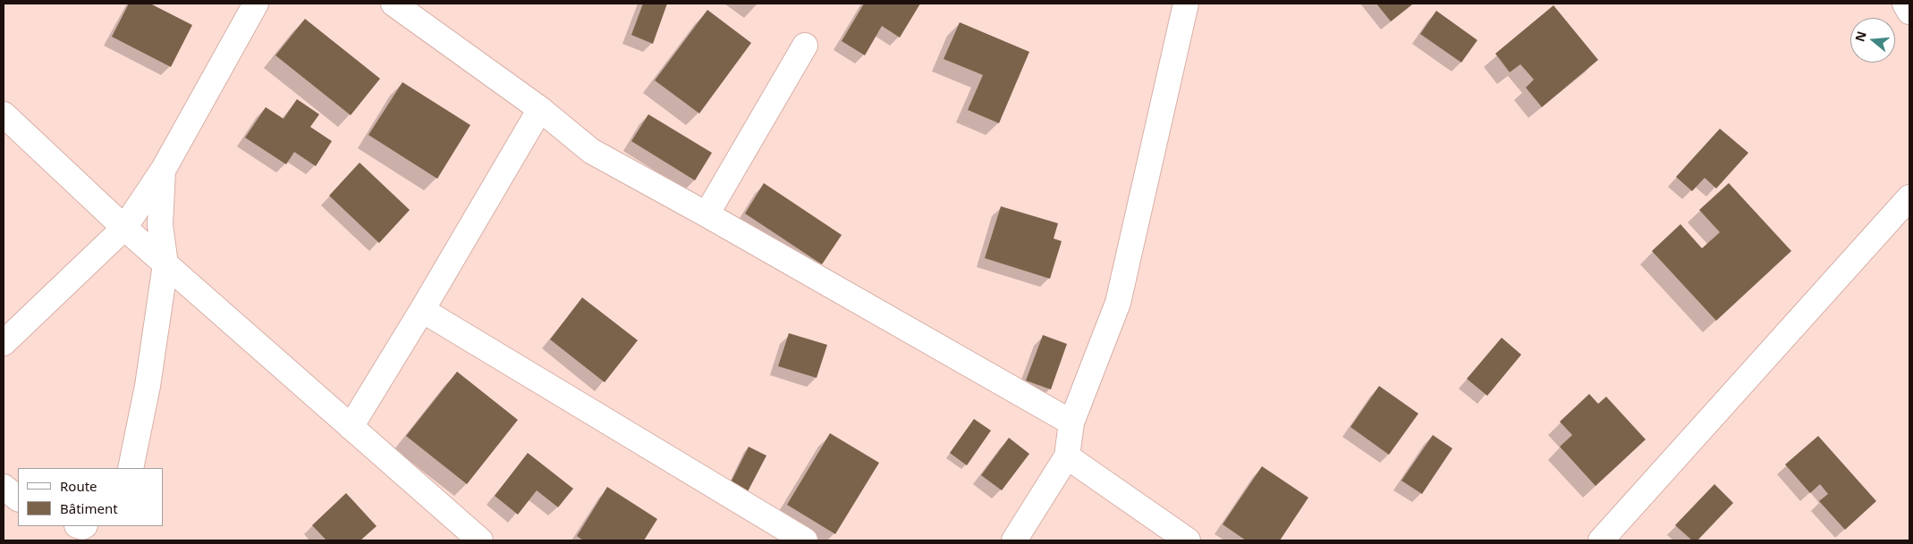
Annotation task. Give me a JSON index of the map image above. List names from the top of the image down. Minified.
{"legend":["Route","Bâtiment"],"north":"left"}
